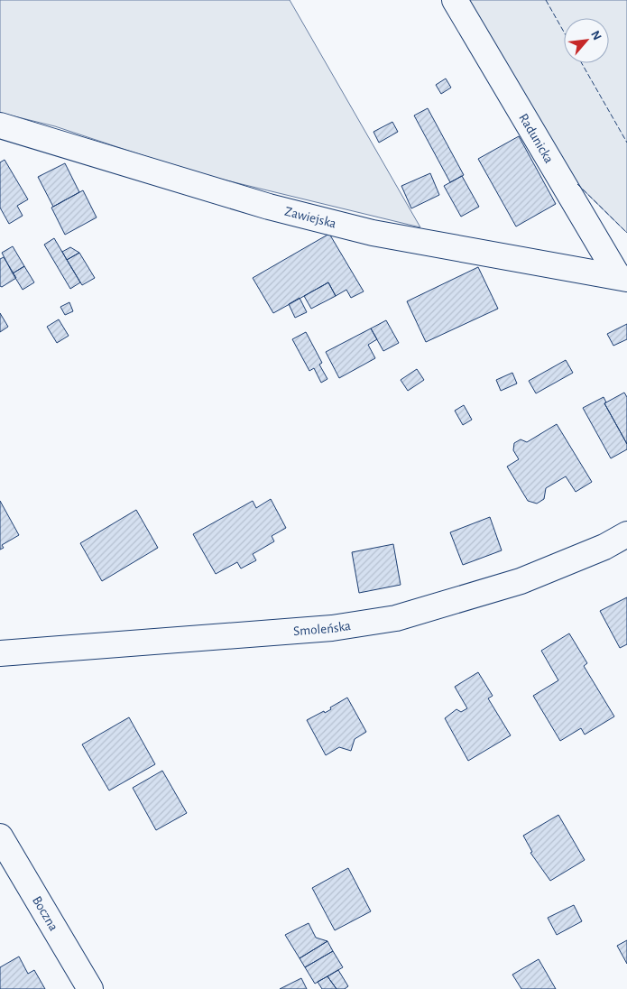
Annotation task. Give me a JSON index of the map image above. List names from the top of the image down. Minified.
{"streets":{"street":["Radunicka","Zawiejska","Smoleńska","Boczna"]},"crossings":[["Radunicka","Zawiejska"]],"north":"top right"}
